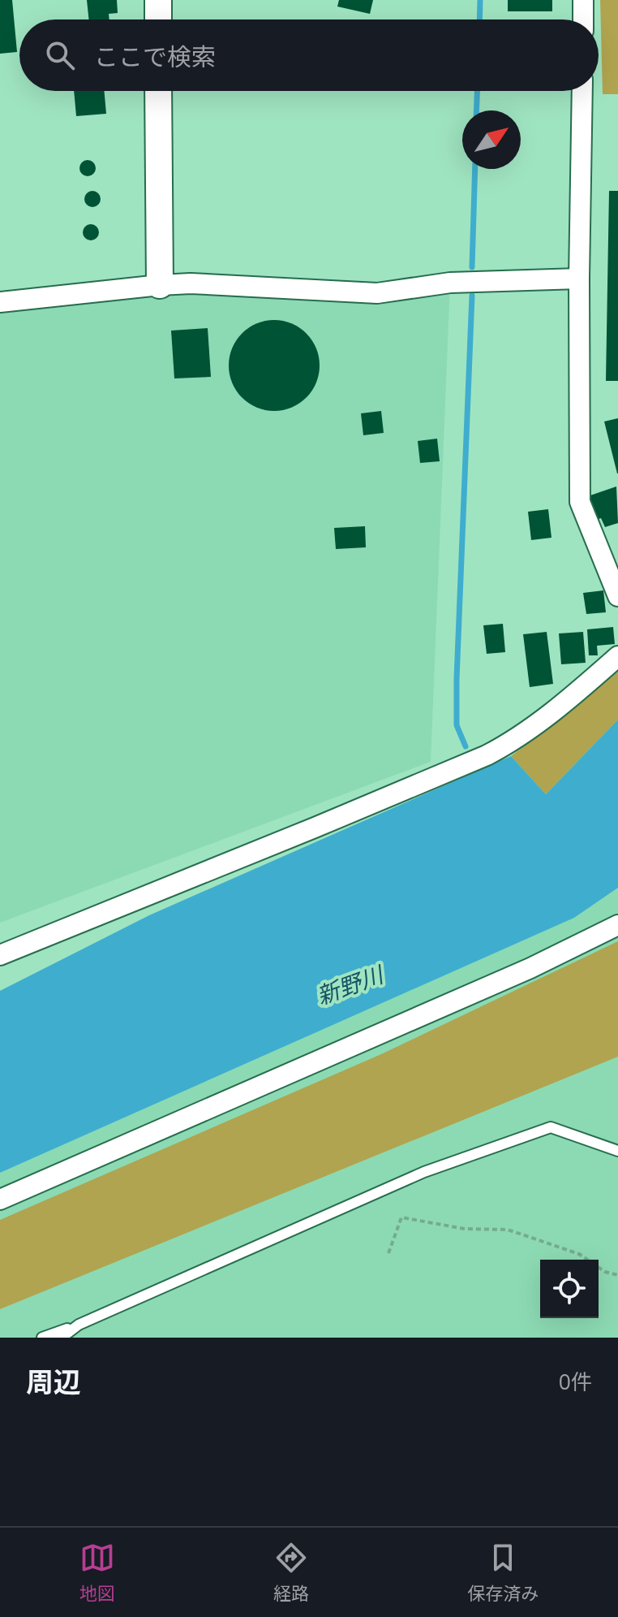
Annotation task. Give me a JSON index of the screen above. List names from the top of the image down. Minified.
{"water":["新野川"],"north":"top right","page":{"search":"ここで検索","heading":["周辺","0件"],"nav":["地図","経路","保存済み"]}}
